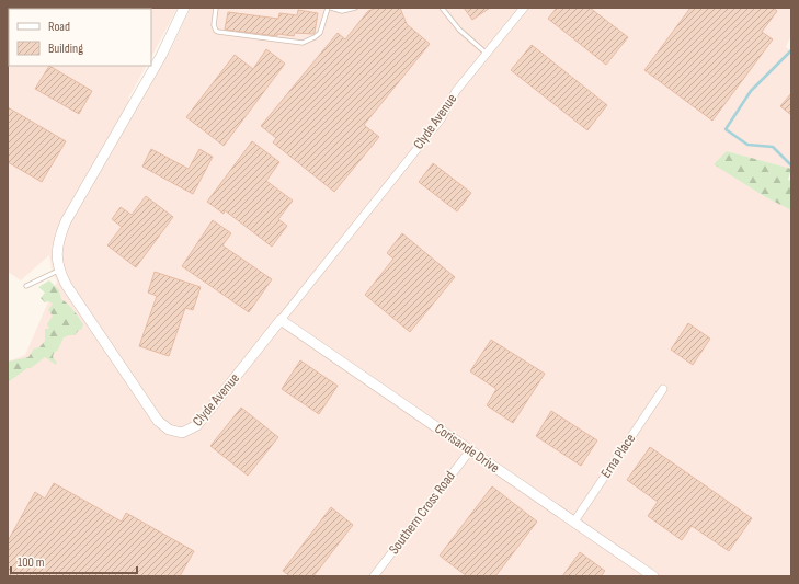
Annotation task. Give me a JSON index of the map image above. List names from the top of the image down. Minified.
{"streets":{"street":["Clyde Avenue","Corisande Drive","Erna Place","Southern Cross Road"]},"crossings":[["Clyde Avenue","Corisande Drive"],["Corisande Drive","Erna Place"],["Corisande Drive","Southern Cross Road"]],"legend":["Road","Building"],"scale_bar":"100 m"}
